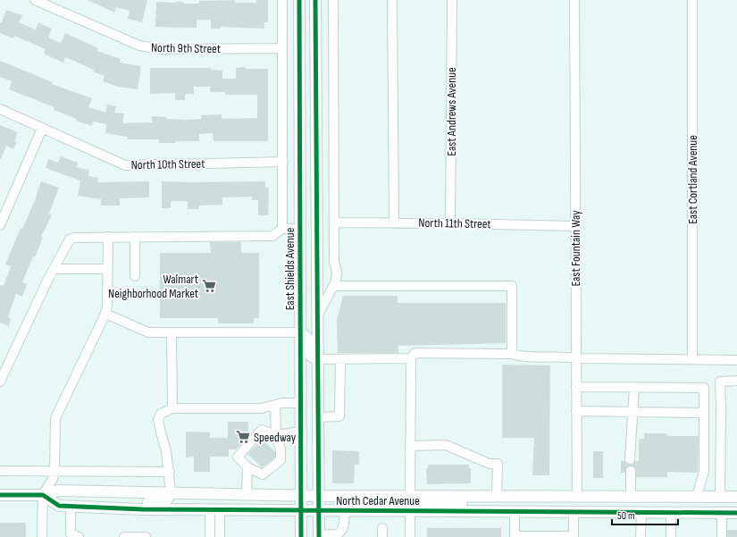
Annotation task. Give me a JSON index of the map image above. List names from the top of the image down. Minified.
{"streets":{"main road":["East Shields Avenue","North Cedar Avenue"],"street":["North 9th Street","East Andrews Avenue","North 10th Street","East Cortland Avenue","North 11th Street","East Fountain Way"]},"crossings":[["East Andrews Avenue","North 11th Street"],["North 11th Street","East Fountain Way"],["East Fountain Way","North Cedar Avenue"],["East Shields Avenue","North Cedar Avenue"]],"places":{"supermarket":["Walmart Neighborhood Market","Speedway"]},"scale_bar":"50 m"}
